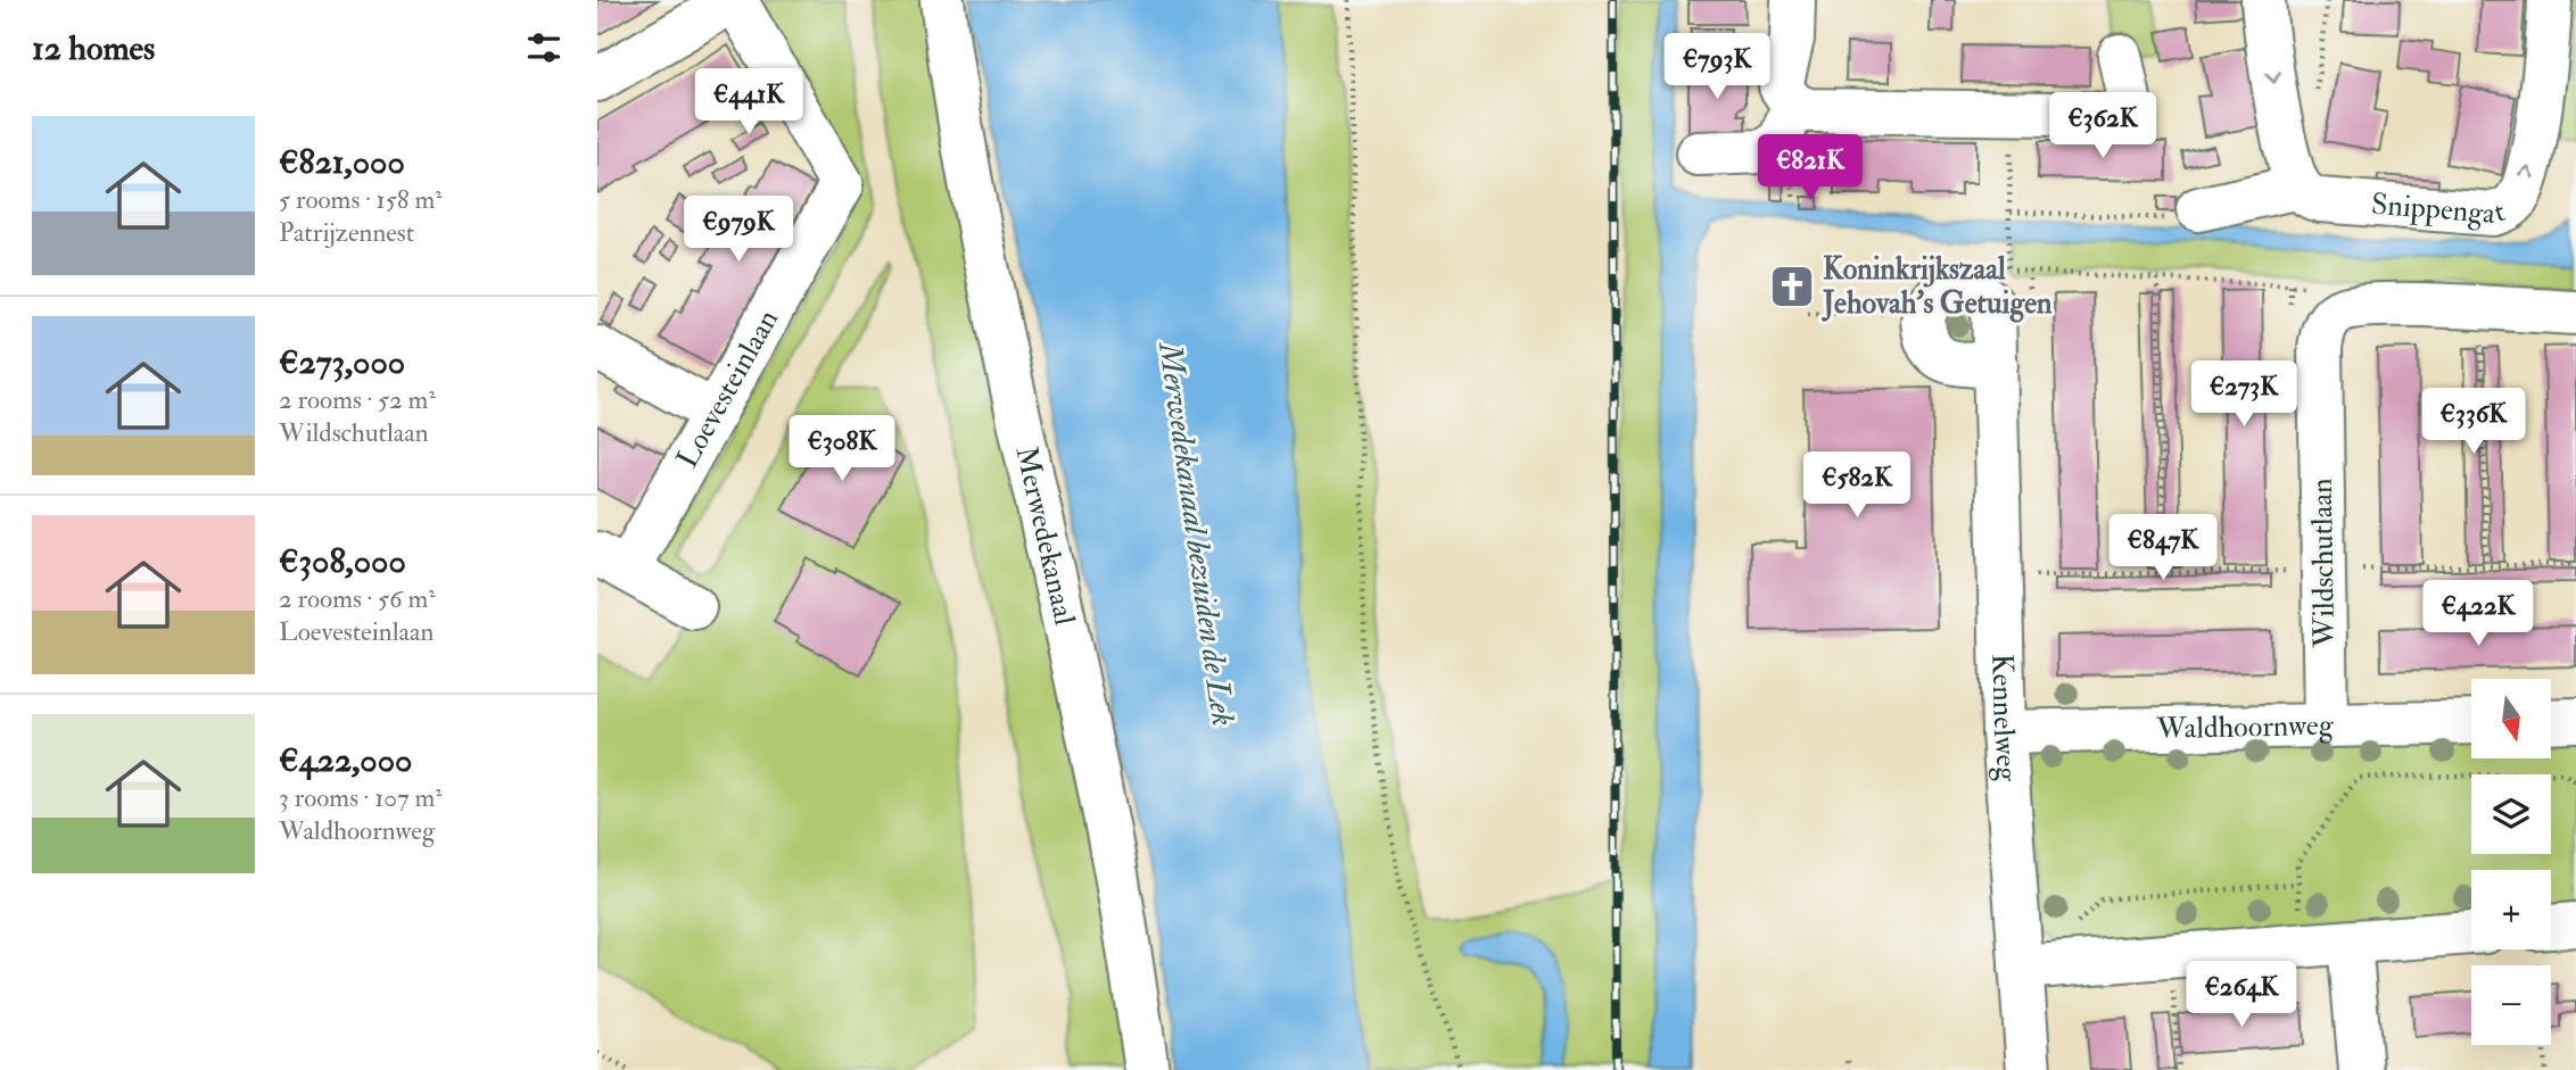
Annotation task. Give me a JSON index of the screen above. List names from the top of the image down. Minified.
{"streets":{"street":["Snippengat","Loevesteinlaan","Merwedekanaal","Wildschutlaan","Kennelweg","Waldhoornweg"]},"crossings":[["Wildschutlaan","Waldhoornweg"],["Kennelweg","Waldhoornweg"]],"water":["Merwedekanaal bezuiden de Lek"],"places":{"church":["Koninkrijkszaal Jehovah's Getuigen"]},"north":"bottom","page":{"heading":"12 homes","price":["€793K","€441K","€362K","€821K","€979K","€273K","€336K","€308K","€582K","€847K","€422K","€264K"],"list":[{"name":"€821,000","note":"5 rooms · 158 m² · Patrijzennest"},{"name":"€273,000","note":"2 rooms · 52 m² · Wildschutlaan"},{"name":"€308,000","note":"2 rooms · 56 m² · Loevesteinlaan"},{"name":"€422,000","note":"3 rooms · 107 m² · Waldhoornweg"}],"map_buttons":["+","−"]}}
